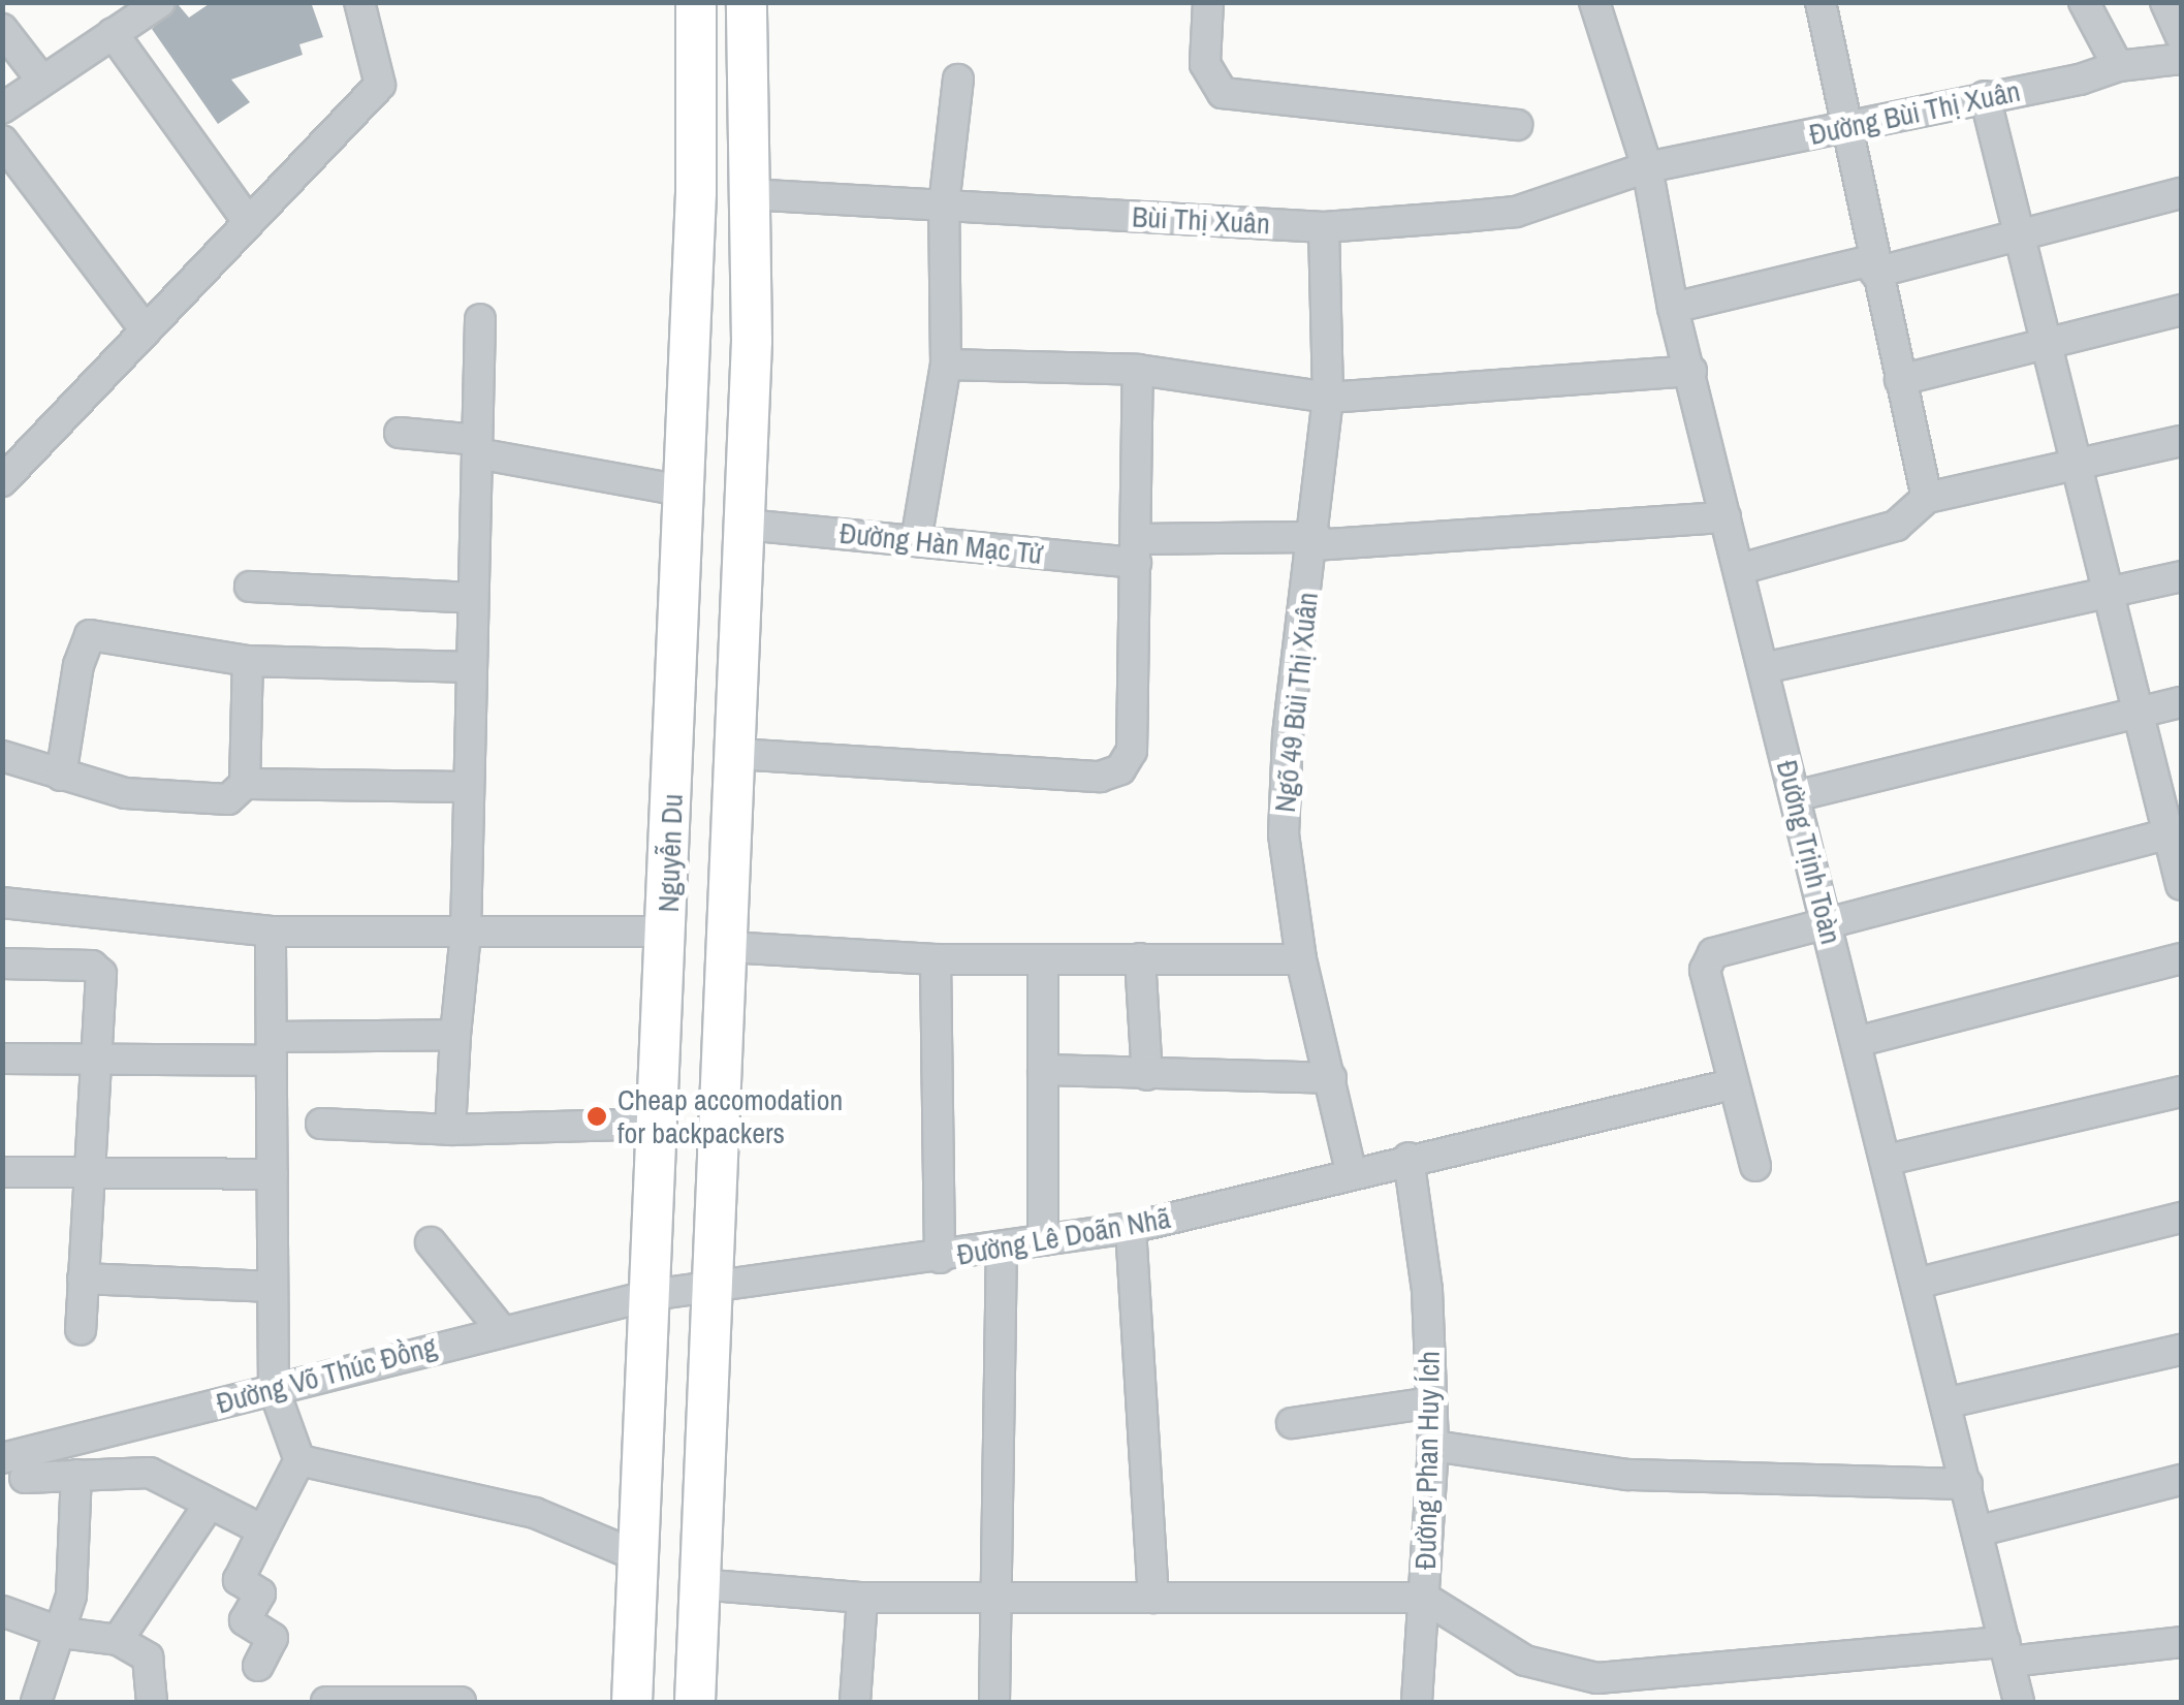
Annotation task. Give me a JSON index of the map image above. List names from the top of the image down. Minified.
{"streets":{"main road":["Nguyễn Du"],"street":["Đường Bùi Thị Xuân","Bùi Thị Xuân","Đường Hàn Mạc Tử","Ngõ 49 Bùi Thị Xuân","Đường Trịnh Toàn","Đường Lê Doãn Nhã","Đường Võ Thúc Đồng","Đường Phan Huy Ích"]},"crossings":[["Đường Bùi Thị Xuân","Bùi Thị Xuân"],["Đường Bùi Thị Xuân","Đường Trịnh Toàn"],["Bùi Thị Xuân","Ngõ 49 Bùi Thị Xuân"],["Bùi Thị Xuân","Đường Trịnh Toàn"],["Đường Hàn Mạc Tử","Ngõ 49 Bùi Thị Xuân"],["Đường Hàn Mạc Tử","Đường Trịnh Toàn"],["Ngõ 49 Bùi Thị Xuân","Đường Lê Doãn Nhã"],["Nguyễn Du","Đường Lê Doãn Nhã"],["Nguyễn Du","Đường Võ Thúc Đồng"],["Đường Lê Doãn Nhã","Đường Võ Thúc Đồng"],["Đường Lê Doãn Nhã","Đường Phan Huy Ích"]],"places":["Cheap accomodation for backpackers"]}
